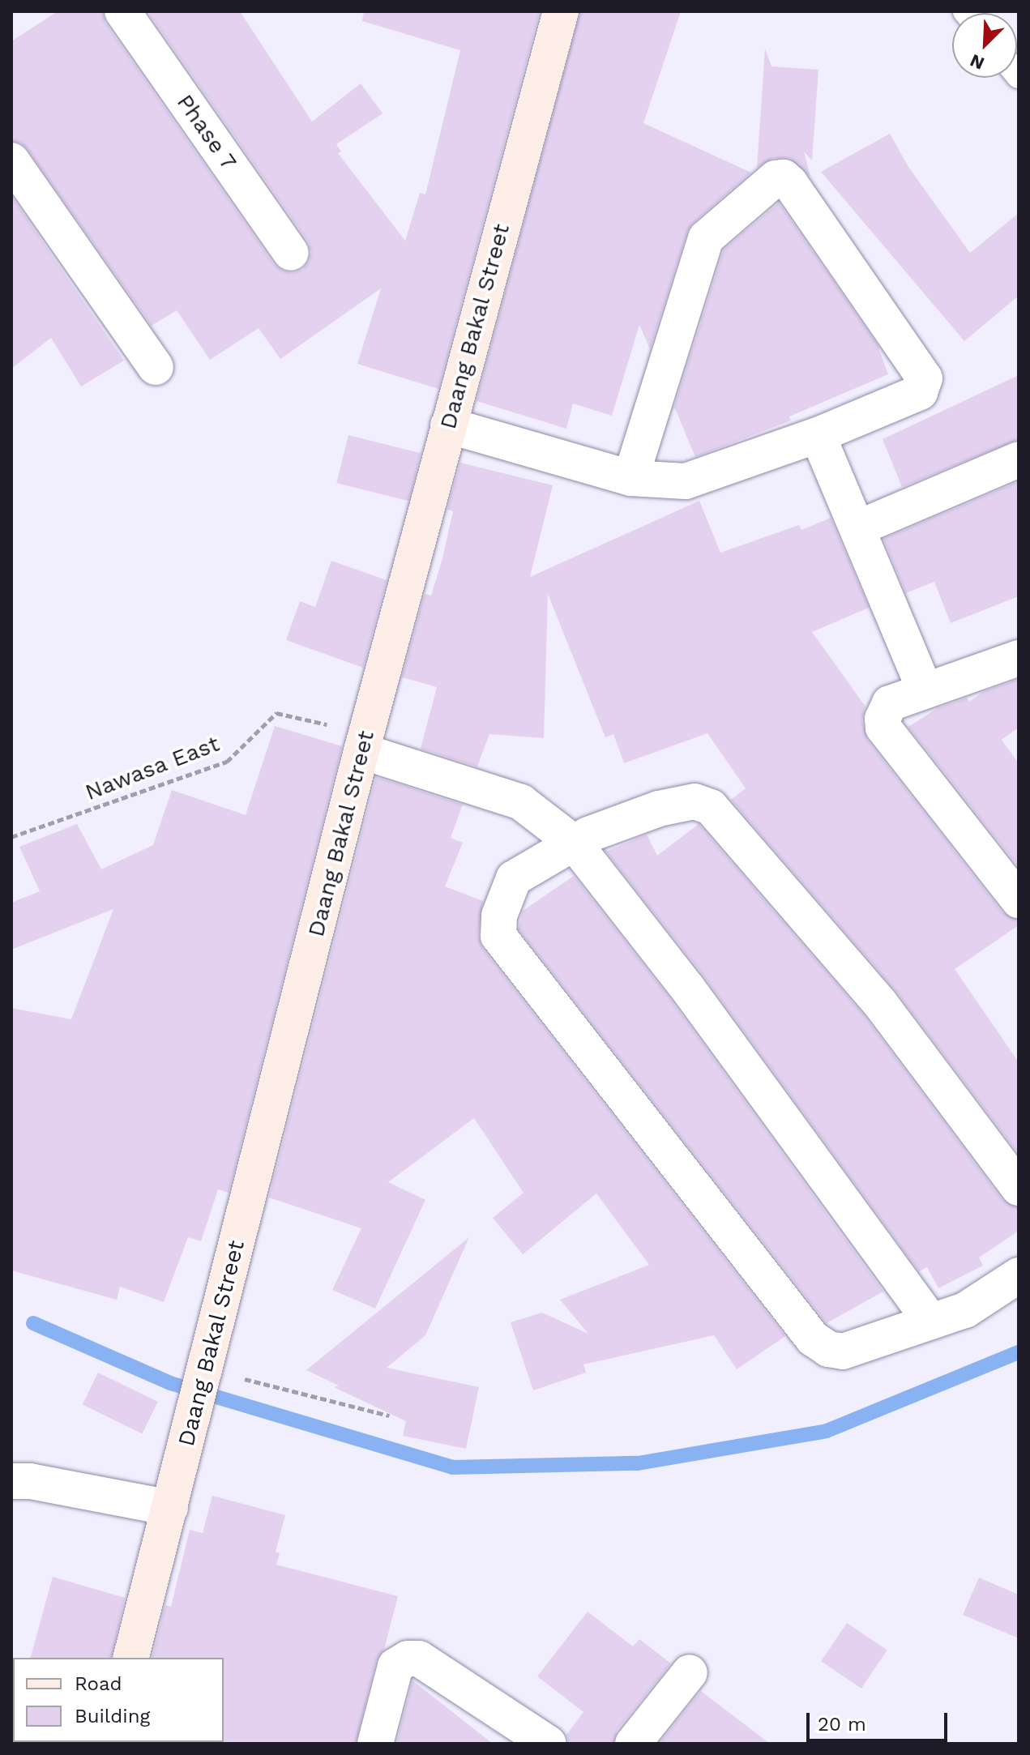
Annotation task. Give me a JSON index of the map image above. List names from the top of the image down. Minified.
{"streets":{"street":["Phase 7","Daang Bakal Street"],"path":["Nawasa East"]},"crossings":[["Daang Bakal Street","Nawasa East"]],"legend":["Road","Building"],"scale_bar":"20 m","north":"bottom left"}
